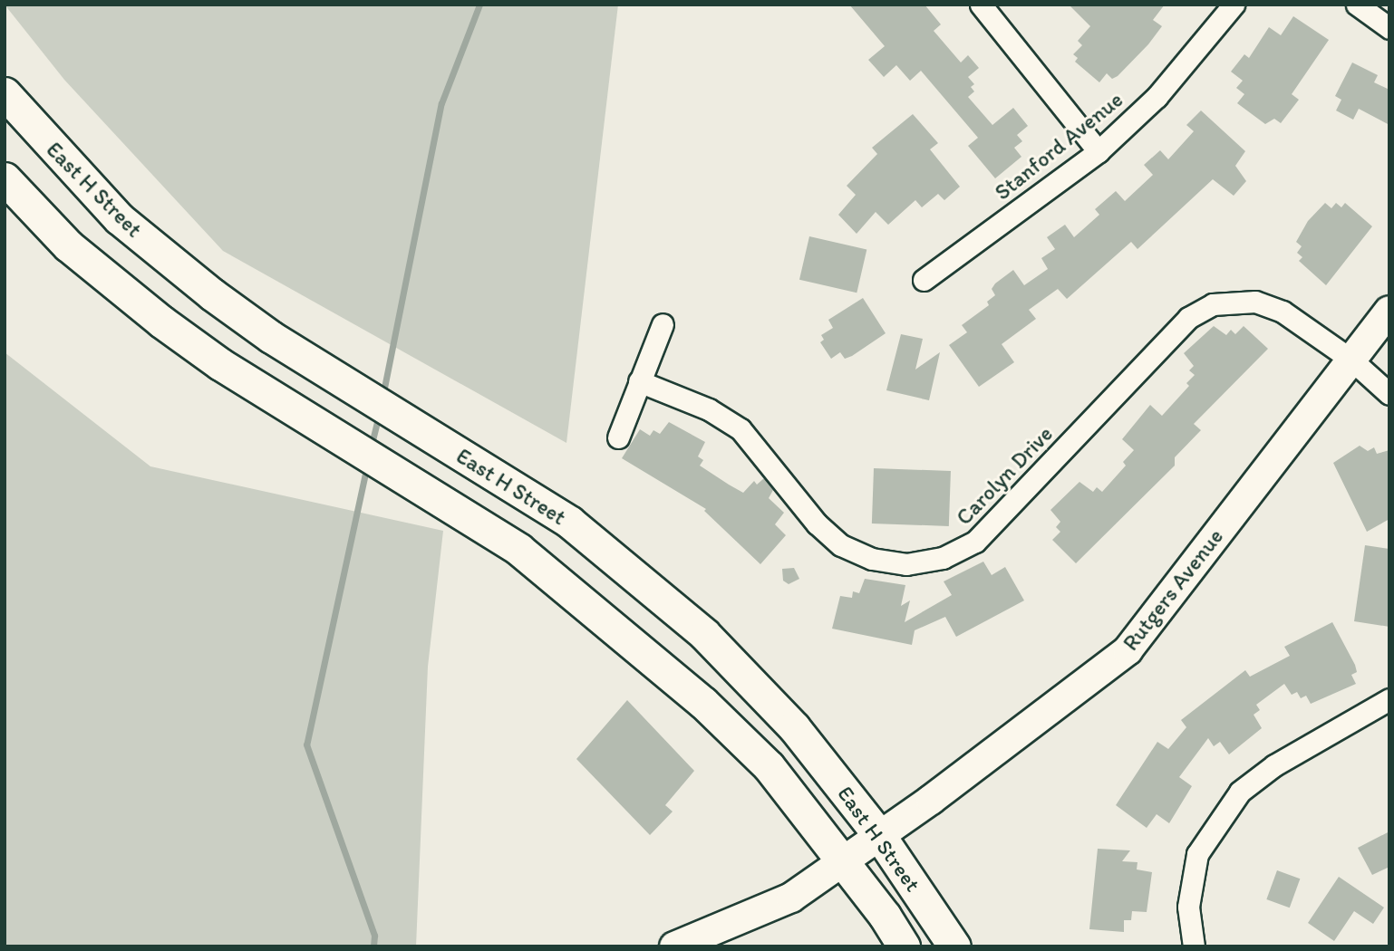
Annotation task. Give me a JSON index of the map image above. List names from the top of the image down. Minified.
{"streets":{"main road":["East H Street","Rutgers Avenue"],"street":["Stanford Avenue","Carolyn Drive"]},"crossings":[["East H Street","Rutgers Avenue"],["Carolyn Drive","Rutgers Avenue"]]}
